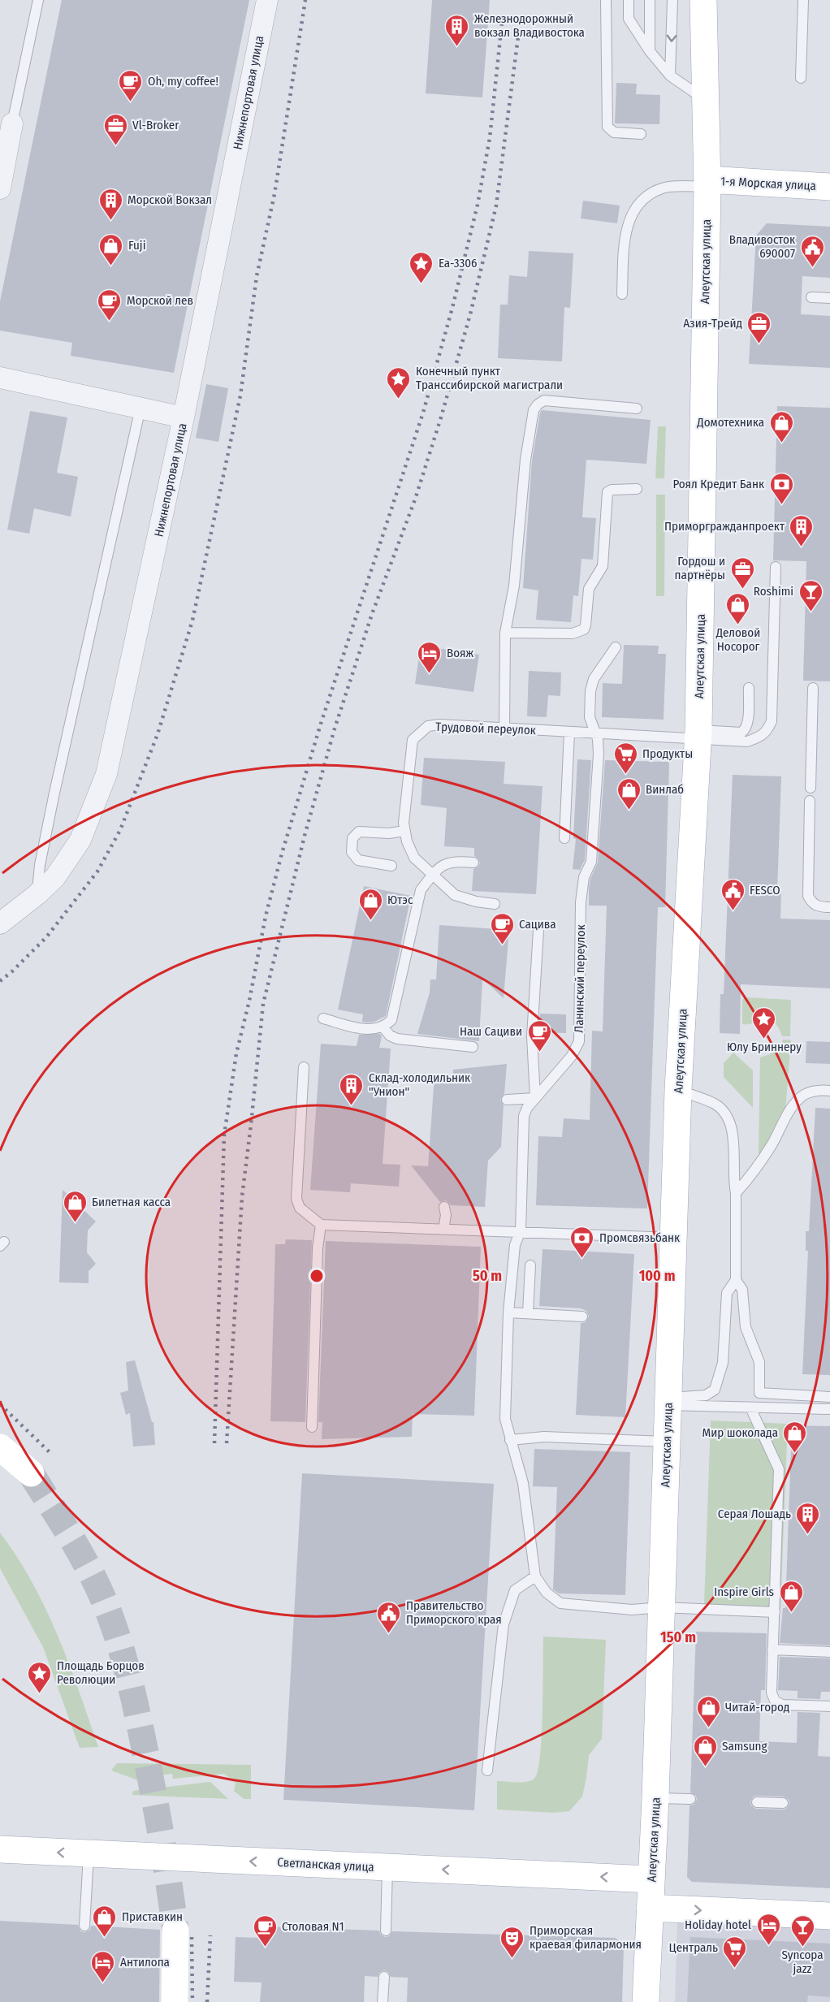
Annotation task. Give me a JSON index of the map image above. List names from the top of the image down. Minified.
{"streets":{"main road":["1-я Морская улица","Алеутская улица","Светланская улица"],"street":["Нижнепортовая улица"],"lane":["Трудовой переулок","Ланинский переулок"]},"crossings":[["1-я Морская улица","Алеутская улица"],["Алеутская улица","Трудовой переулок"],["Алеутская улица","Светланская улица"],["Трудовой переулок","Ланинский переулок"]],"one_way":["Светланская улица"],"places":{"building":["Железнодорожный вокзал Владивостока","Морской Вокзал","Приморгражданпроект","Склад-холодильник \"Унион\"","Серая Лошадь"],"cafe":["Oh, my coffee!","Морской лев","Сацива","Наш Сациви","Столовая N1"],"office":["Vl-Broker","Азия-Трейд","Гордош и партнёры"],"shop":["Fuji","Домотехника","Деловой Носорог","Винлаб","Ютэс","Билетная касса","Мир шоколада","Inspire Girls","Читай-город","Samsung","Приставкин"],"public building":["Владивосток 690007","FESCO","Правительство Приморского края"],"place":["Еа-3306","Конечный пункт Транссибирской магистрали","Юлу Бриннеру","Площадь Борцов Революции"],"bank":["Роял Кредит Банк","Промсвязьбанк"],"bar":["Roshimi","Syncopa jazz"],"hotel":["Вояж","Holiday hotel","Антилопа"],"supermarket":["Продукты","Централь"],"theatre":["Приморская краевая филармония"]},"rings":["50 m","100 m","150 m"]}
